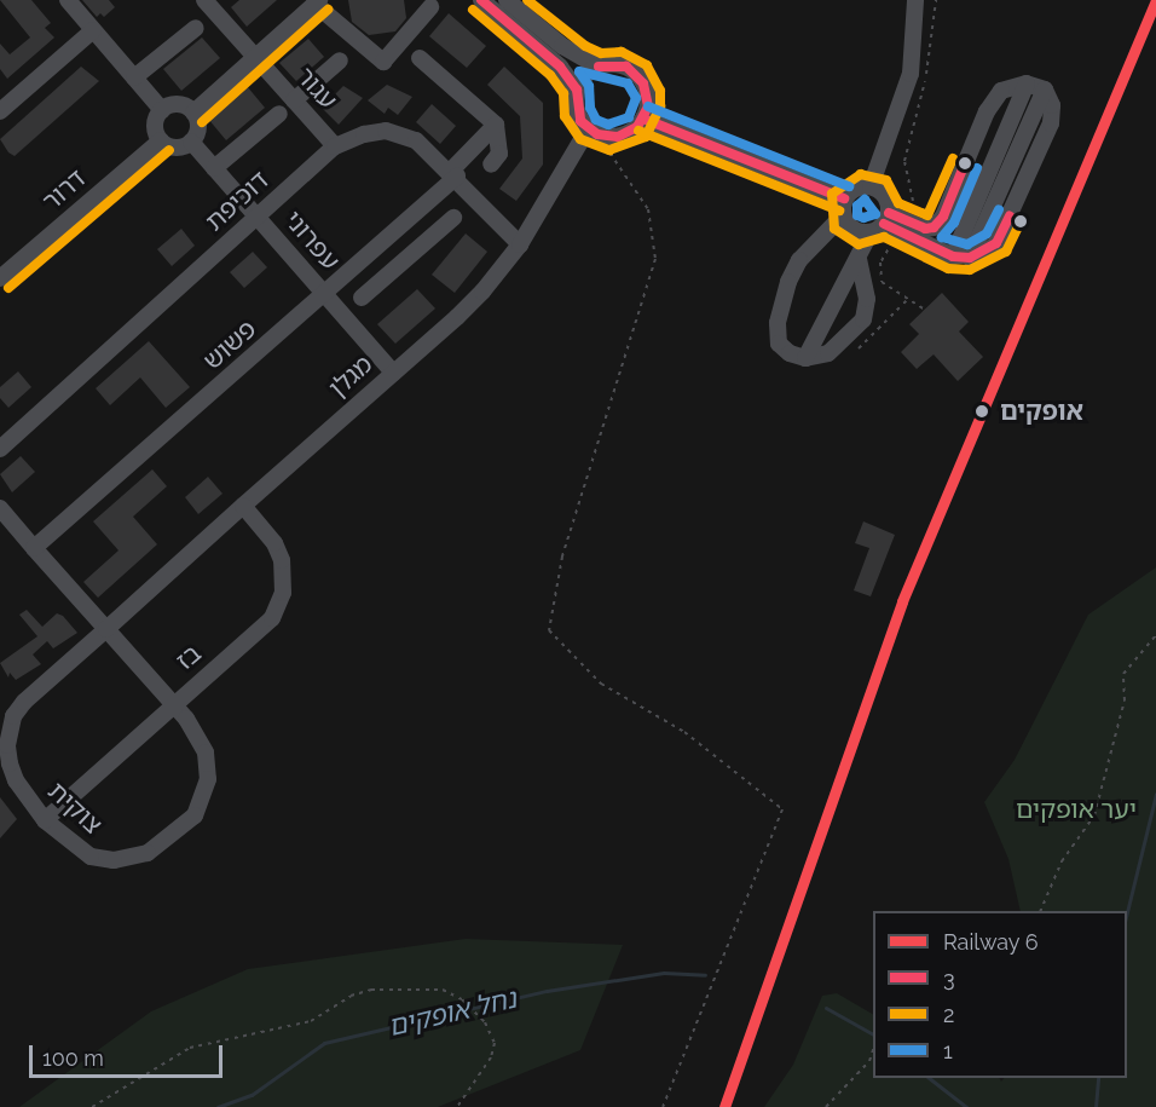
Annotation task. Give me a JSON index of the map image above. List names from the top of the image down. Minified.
{"streets":{"street":["עגור","דרור","דוכיפת","עפרוני","פשוש","מגלן","בז","צוקית"]},"crossings":[["עגור","דוכיפת"],["דרור","עפרוני"],["דוכיפת","עפרוני"],["דוכיפת","פשוש"],["דוכיפת","מגלן"],["עפרוני","פשוש"],["עפרוני","מגלן"],["מגלן","בז"],["מגלן","צוקית"],["בז","צוקית"]],"water":["נחל אופקים"],"parks":["יער אופקים"],"places":["אופקים"],"lines":["rail line 6","transit line 3","transit line 2","transit line 1"],"legend":["Railway 6","3","2","1"],"scale_bar":"100 m"}
